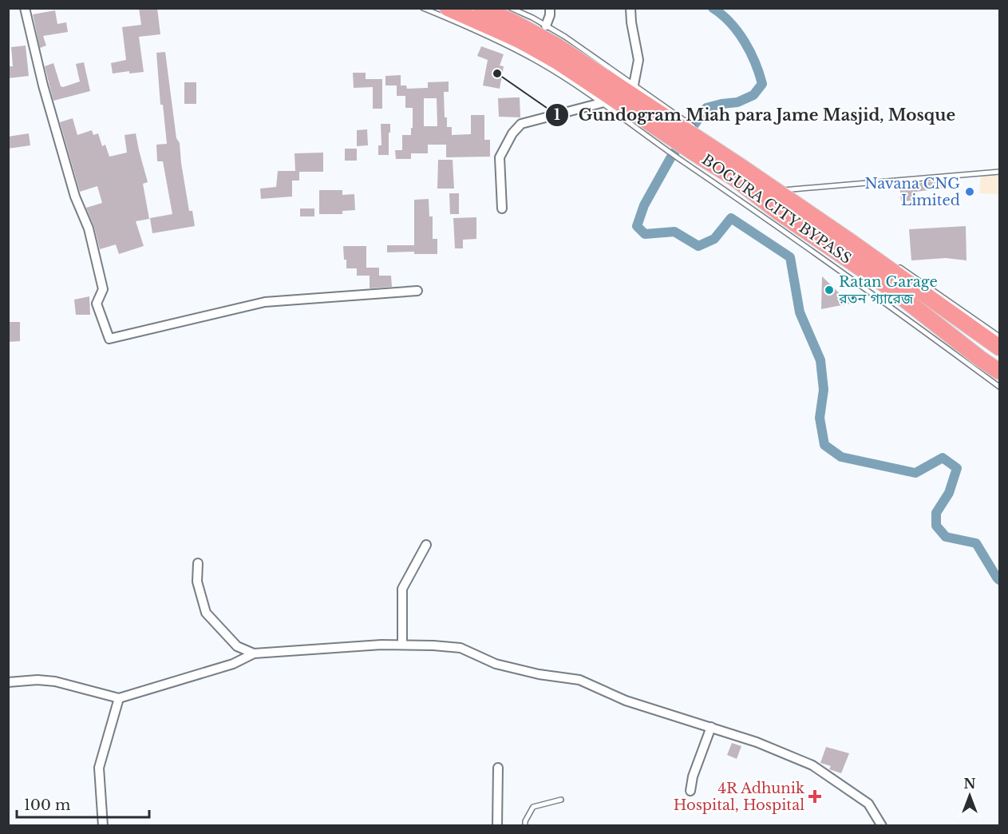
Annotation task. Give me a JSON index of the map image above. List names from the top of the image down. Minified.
{"streets":{"highway":["BOGURA CITY BYPASS"]},"places":{"other":["Gundogram Miah para Jame Masjid, Mosque","Navana CNG Limited","Ratan Garage রতন গ্যারেজ"],"health":["4R Adhunik Hospital, Hospital"]},"scale_bar":"100 m","north":"top"}
